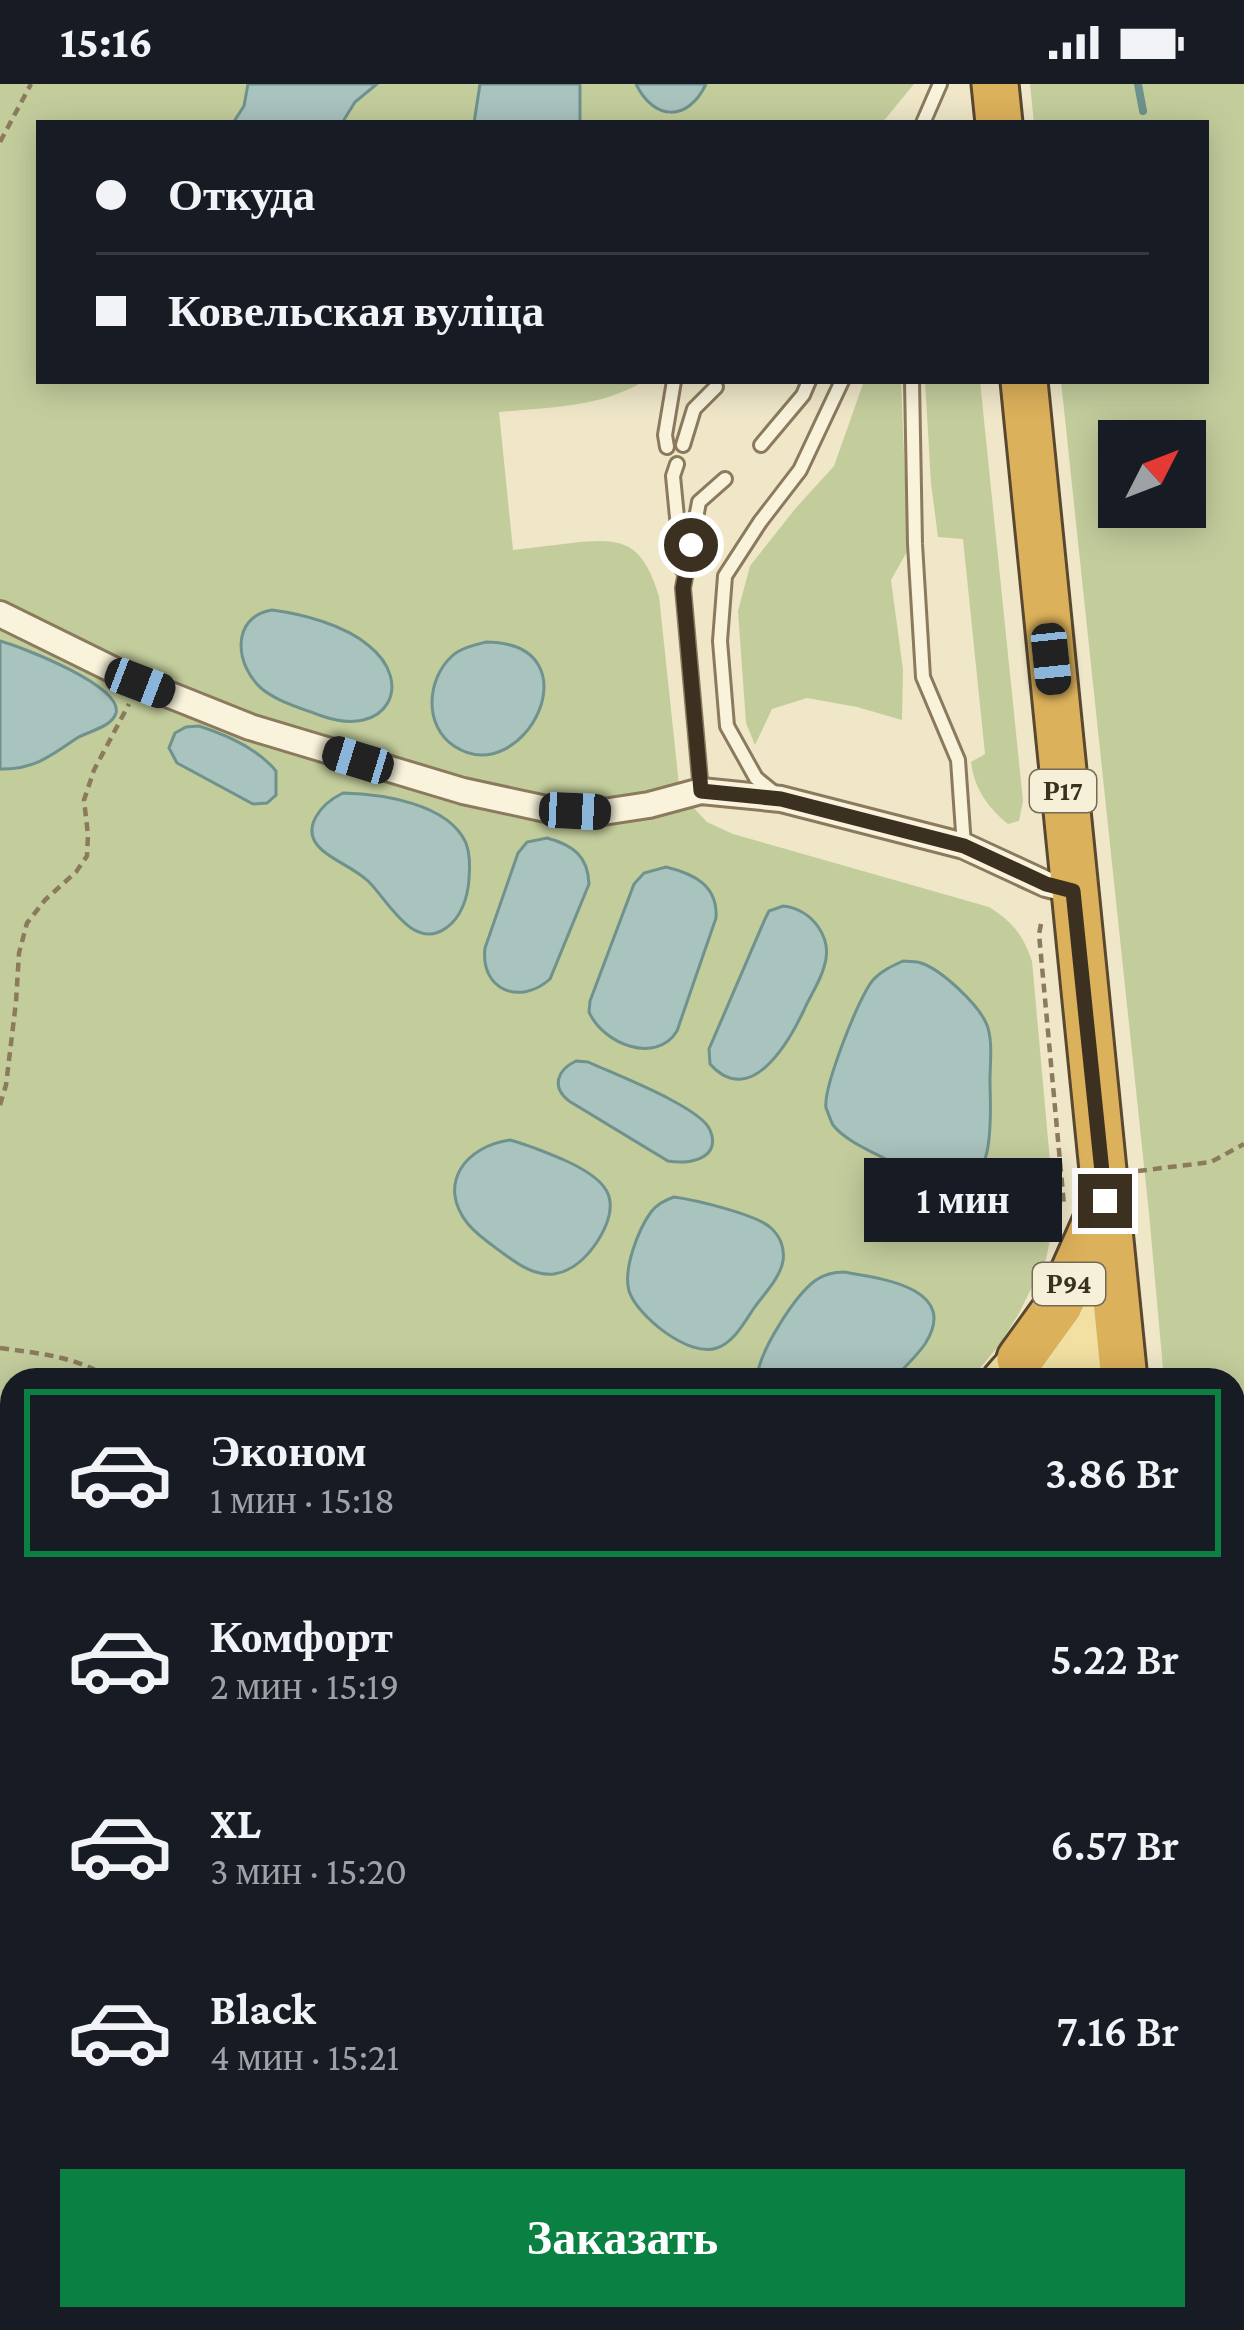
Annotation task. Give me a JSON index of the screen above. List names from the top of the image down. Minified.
{"streets":{"highway":["Р17","Р94"]},"crossings":[["Р17","Р94"]],"north":"top right","page":{"status":"15:16","banner":["Откуда","Ковельская вуліца"],"bubble":"1 мин","list":[{"name":"Эконом","note":"1 мин · 15:18","value":"3.86 Br"},{"name":"Комфорт","note":"2 мин · 15:19","value":"5.22 Br"},{"name":"XL","note":"3 мин · 15:20","value":"6.57 Br"},{"name":"Black","note":"4 мин · 15:21","value":"7.16 Br"}],"buttons":"Заказать"}}
